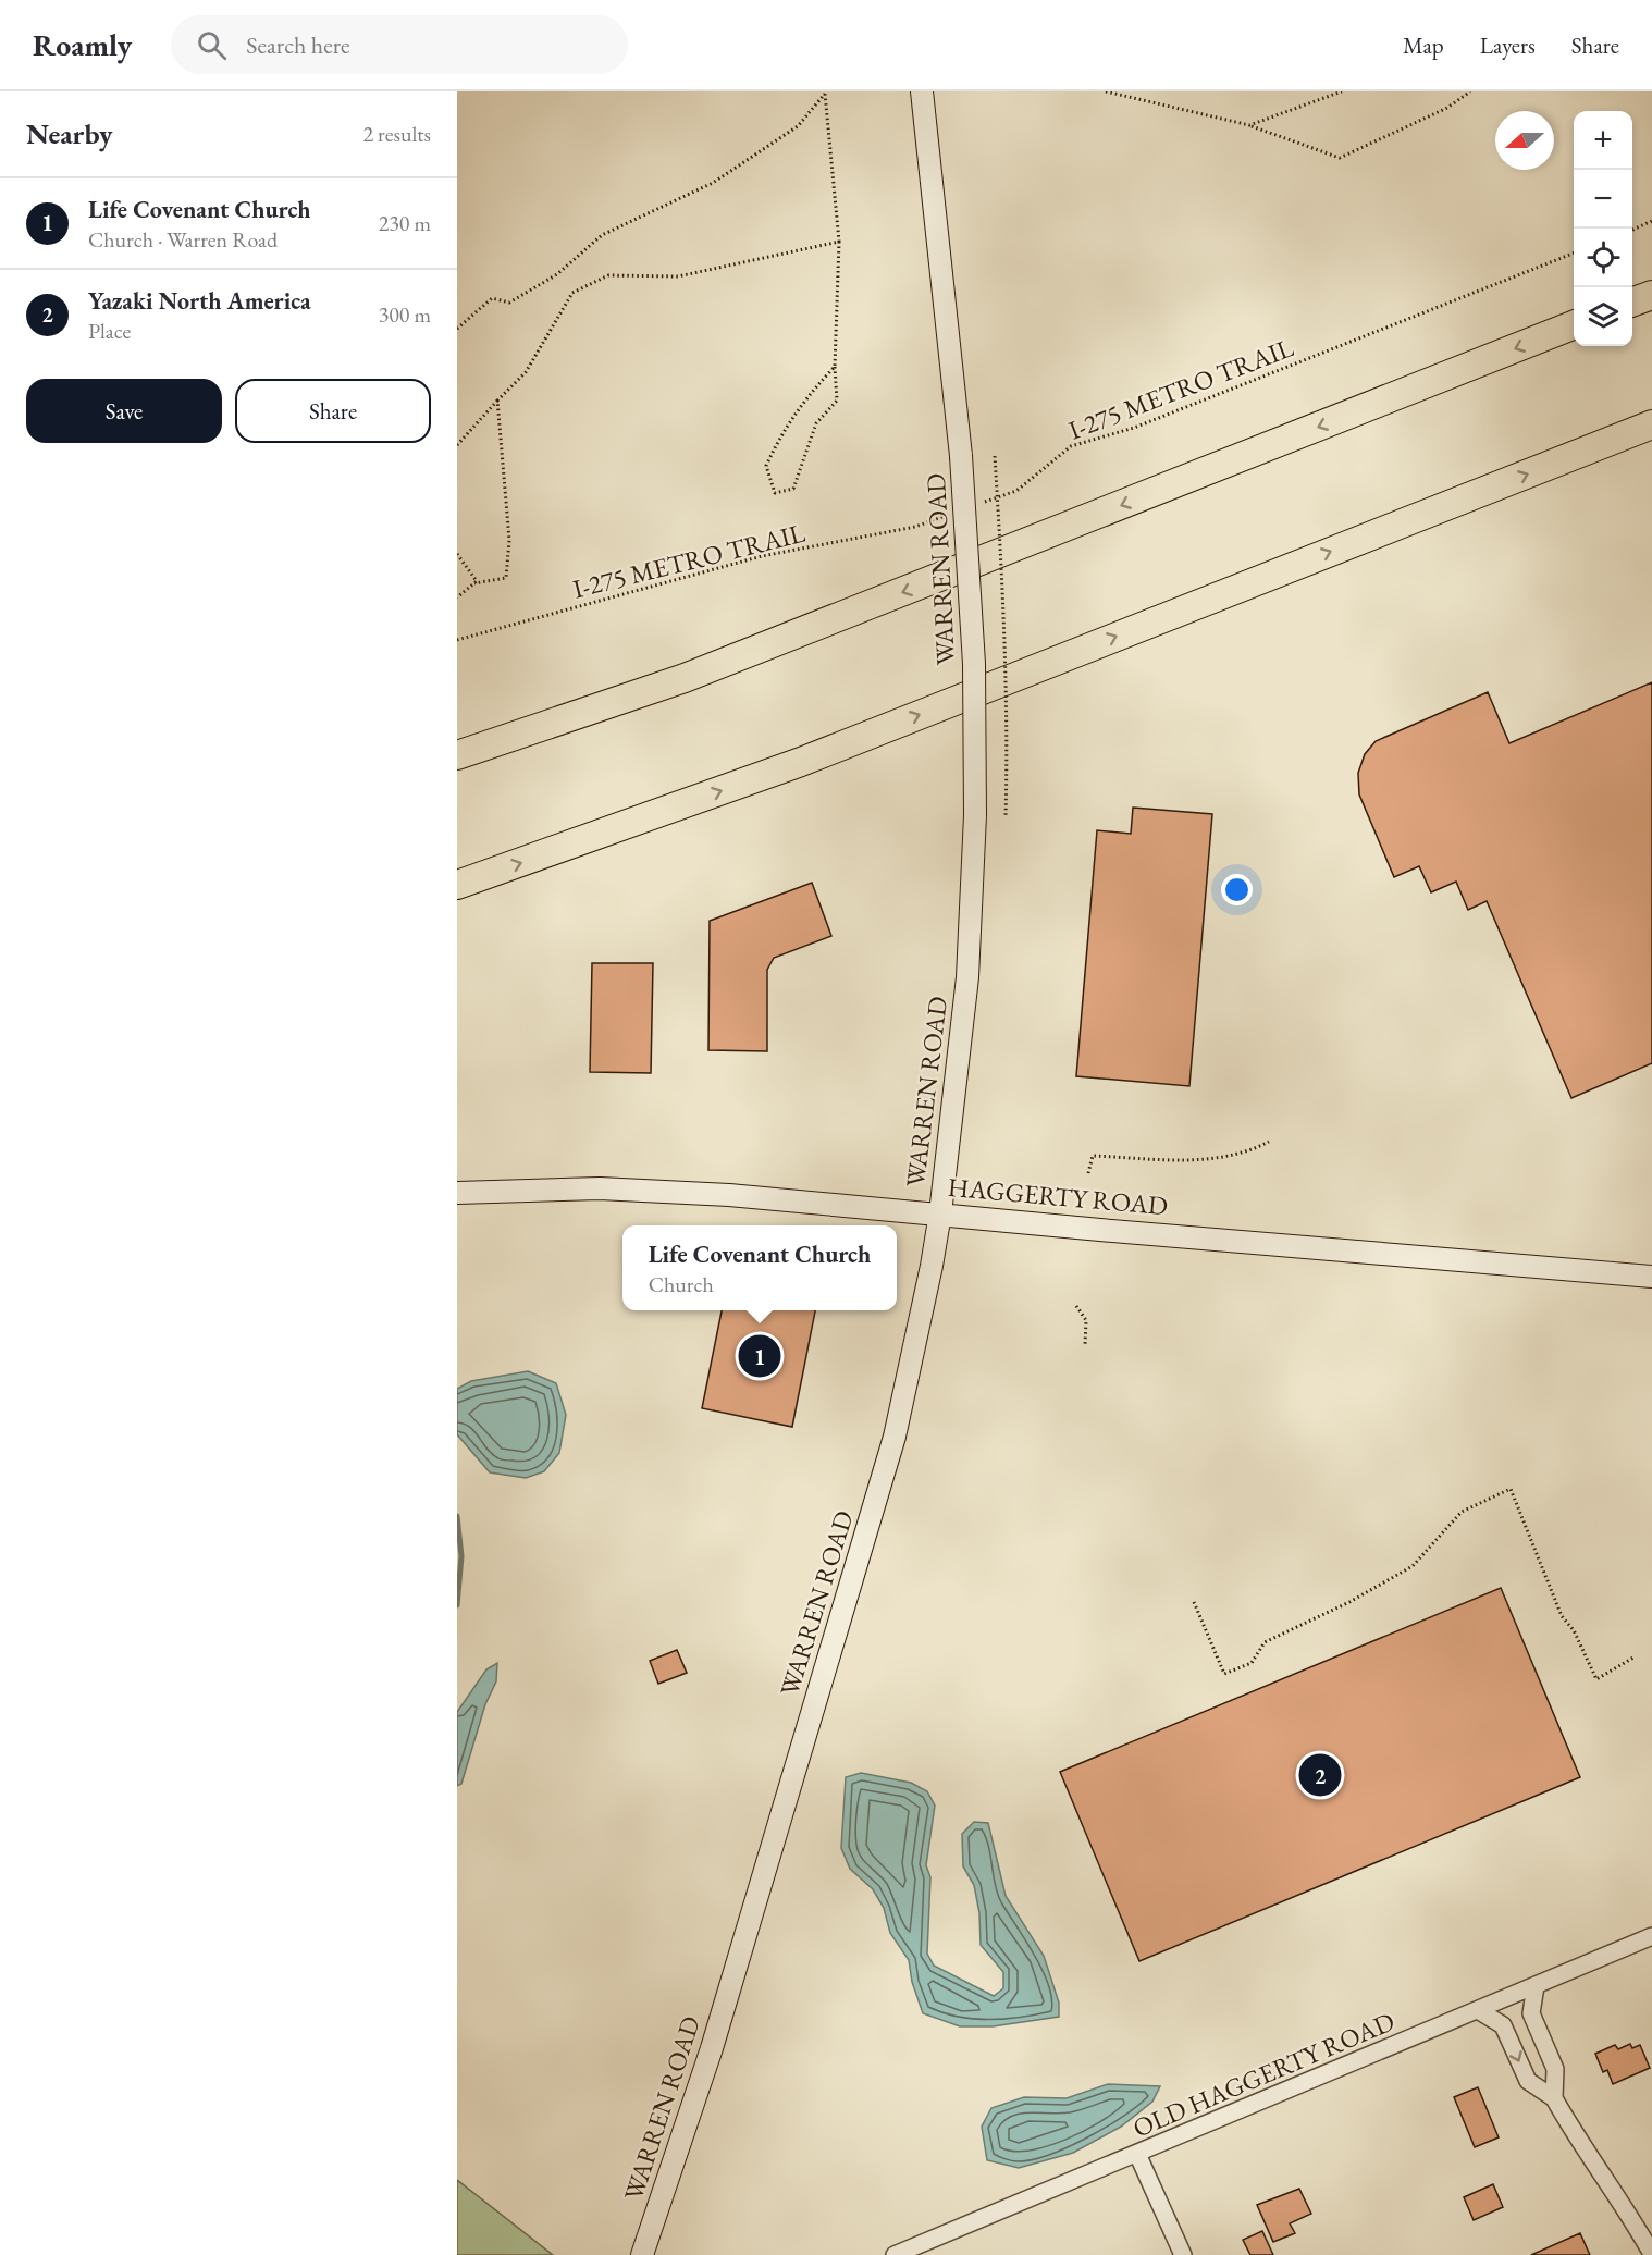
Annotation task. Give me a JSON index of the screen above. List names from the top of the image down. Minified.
{"streets":{"main road":["WARREN ROAD","HAGGERTY ROAD"],"street":["OLD HAGGERTY ROAD"],"path":["I-275 METRO TRAIL"]},"crossings":[["WARREN ROAD","HAGGERTY ROAD"]],"north":"left","page":{"header":"Roamly","search":"Search here","nav":["Map","Layers","Share"],"heading":["Nearby","2 results"],"map_buttons":["+","−"],"list":[{"mark":"1","name":"Life Covenant Church","note":"Church · Warren Road","value":"230 m"},{"mark":"2","name":"Yazaki North America","note":"Place","value":"300 m"}],"buttons":["Save","Share"],"popup":["Life Covenant Church","Church"],"pins":["1","2"]}}
